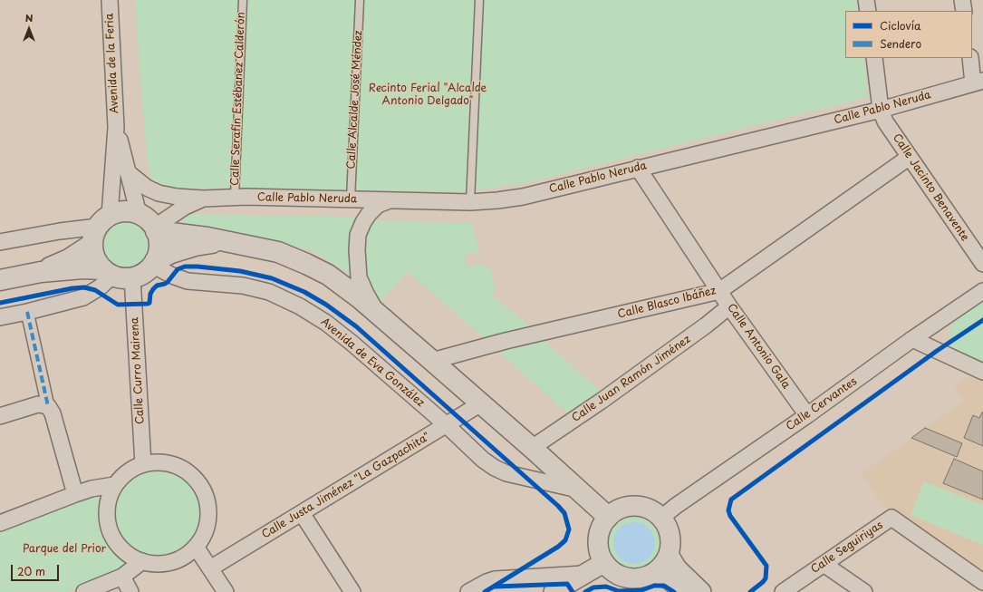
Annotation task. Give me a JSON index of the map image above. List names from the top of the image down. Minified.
{"streets":{"main road":["Avenida de Eva González"],"street":["Avenida de la Feria","Calle Pablo Neruda","Calle Jacinto Benavente","Calle Blasco Ibáñez","Calle Antonio Gala","Calle Curro Mairena","Calle Juan Ramón Jiménez","Calle Cervantes","Calle Justa Jiménez \"La Gazpachita\"","Calle Seguiriyas"],"lane":["Calle Serafín Estébanez Calderón","Calle Alcalde José Méndez"]},"crossings":[["Calle Serafín Estébanez Calderón","Calle Pablo Neruda"],["Calle Alcalde José Méndez","Calle Pablo Neruda"],["Calle Pablo Neruda","Calle Jacinto Benavente"],["Calle Pablo Neruda","Calle Antonio Gala"],["Calle Pablo Neruda","Avenida de Eva González"],["Calle Pablo Neruda","Calle Curro Mairena"],["Calle Jacinto Benavente","Calle Blasco Ibáñez"],["Calle Blasco Ibáñez","Calle Antonio Gala"],["Calle Blasco Ibáñez","Avenida de Eva González"],["Calle Antonio Gala","Calle Juan Ramón Jiménez"],["Calle Antonio Gala","Calle Cervantes"],["Avenida de Eva González","Calle Curro Mairena"],["Avenida de Eva González","Calle Juan Ramón Jiménez"],["Avenida de Eva González","Calle Cervantes"],["Avenida de Eva González","Calle Justa Jiménez \"La Gazpachita\""]],"parks":["Recinto Ferial \"Alcalde Antonio Delgado\"","Parque del Prior"],"legend":["Ciclovía","Sendero"],"scale_bar":"20 m","north":"top"}
